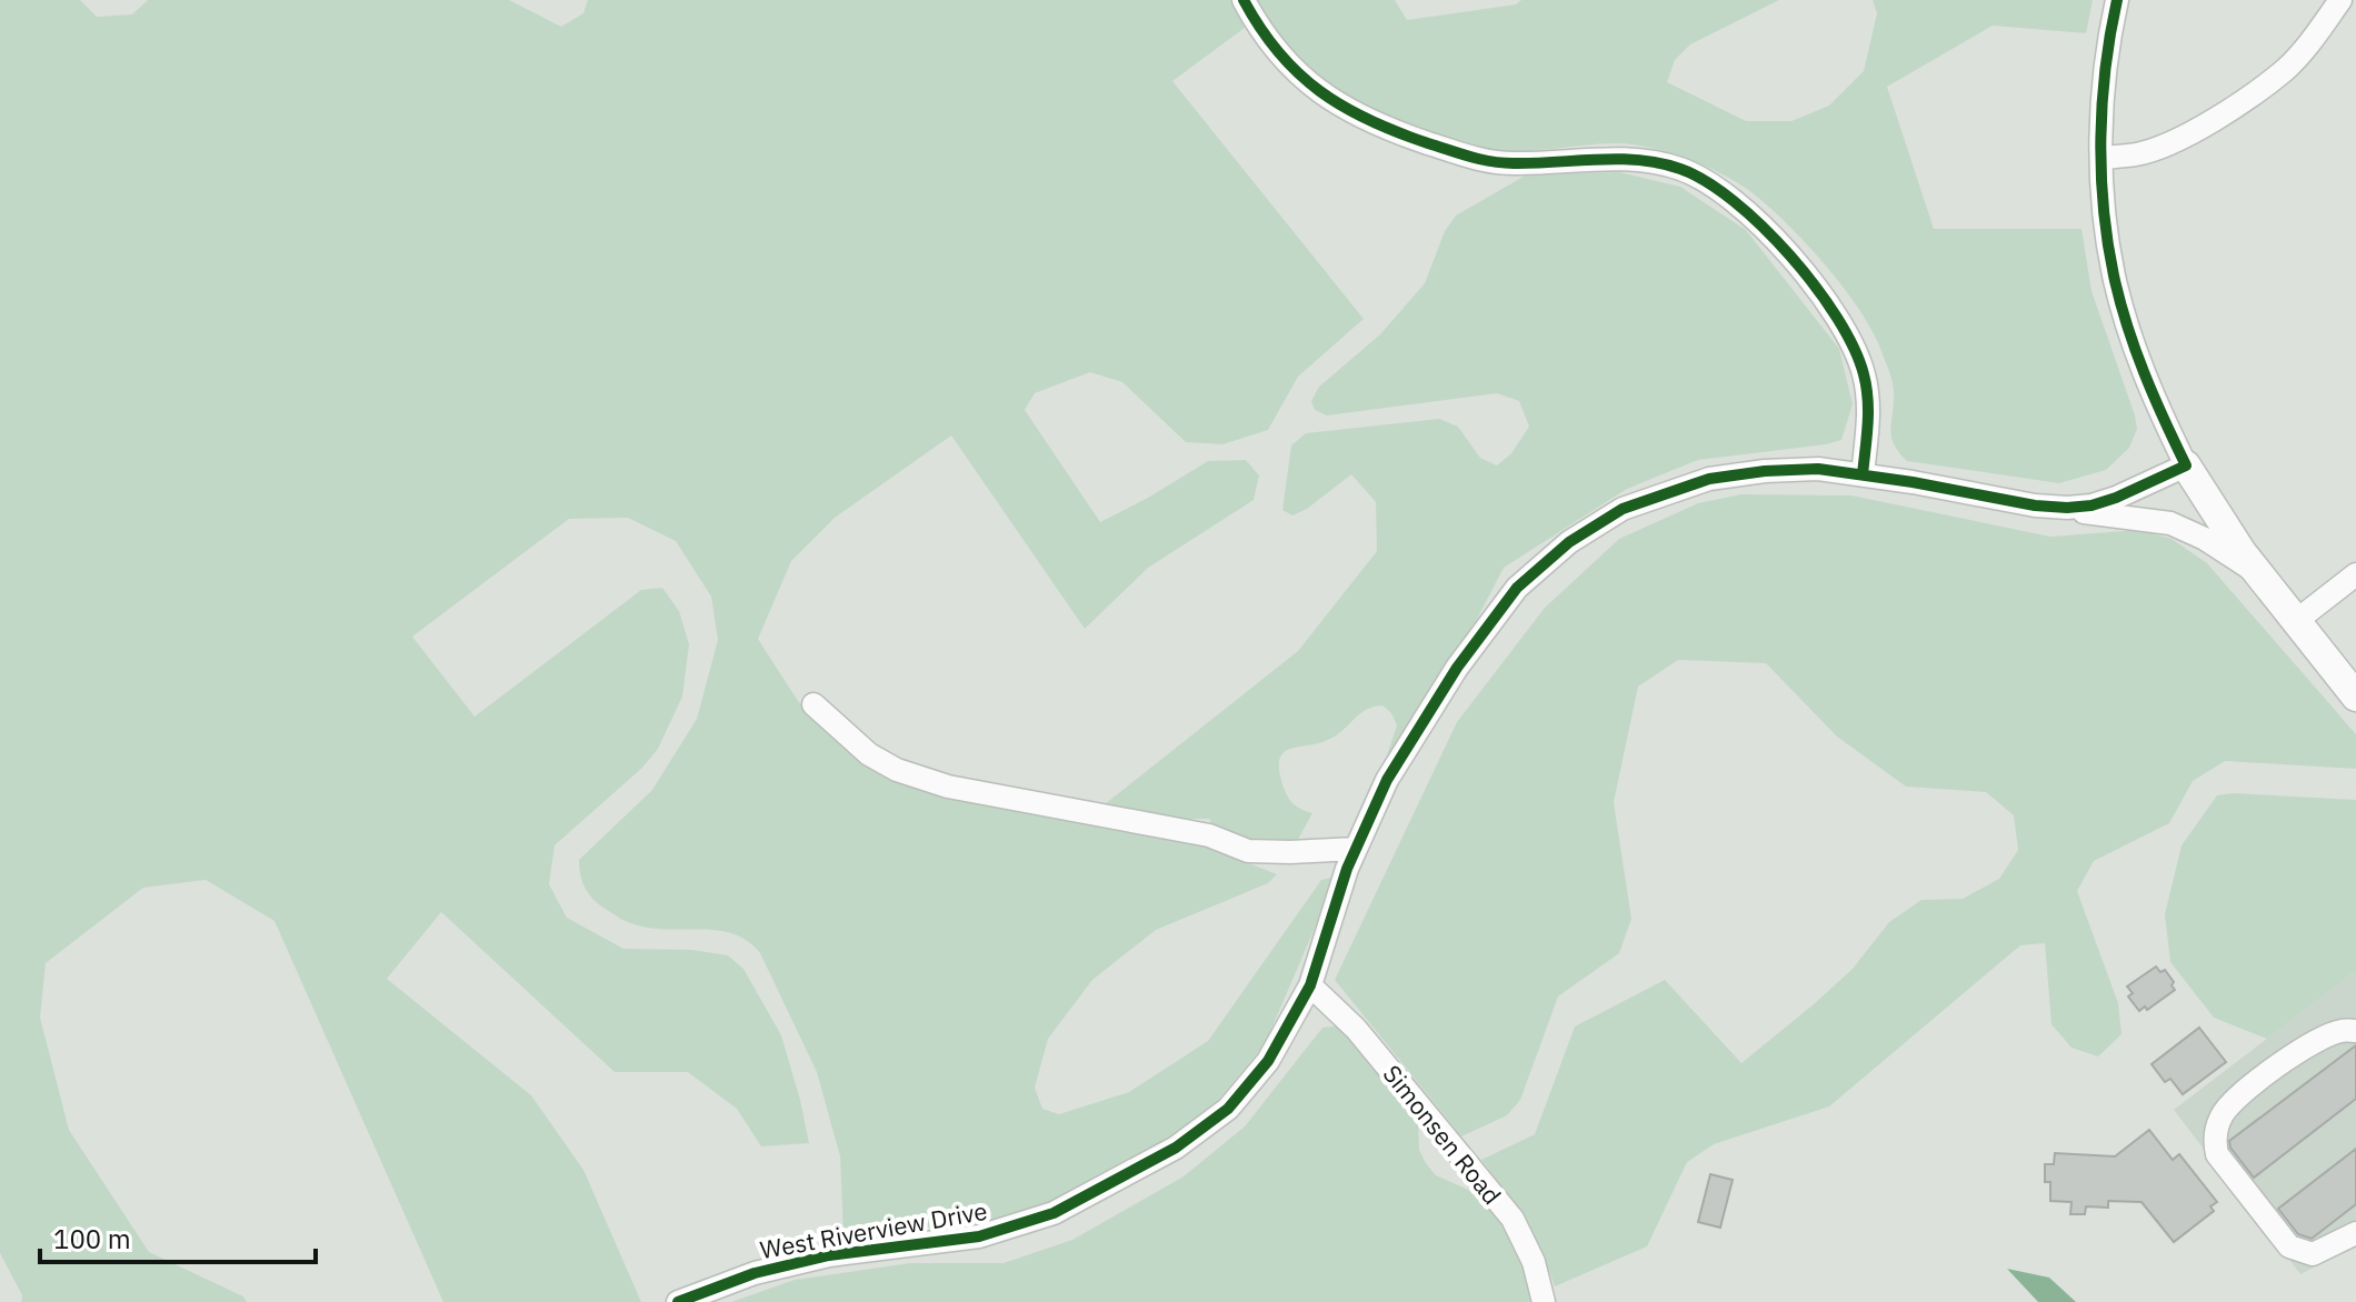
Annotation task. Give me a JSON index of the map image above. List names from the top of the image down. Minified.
{"streets":{"street":["Simonsen Road","West Riverview Drive"]},"crossings":[["Simonsen Road","West Riverview Drive"]],"scale_bar":"100 m"}
